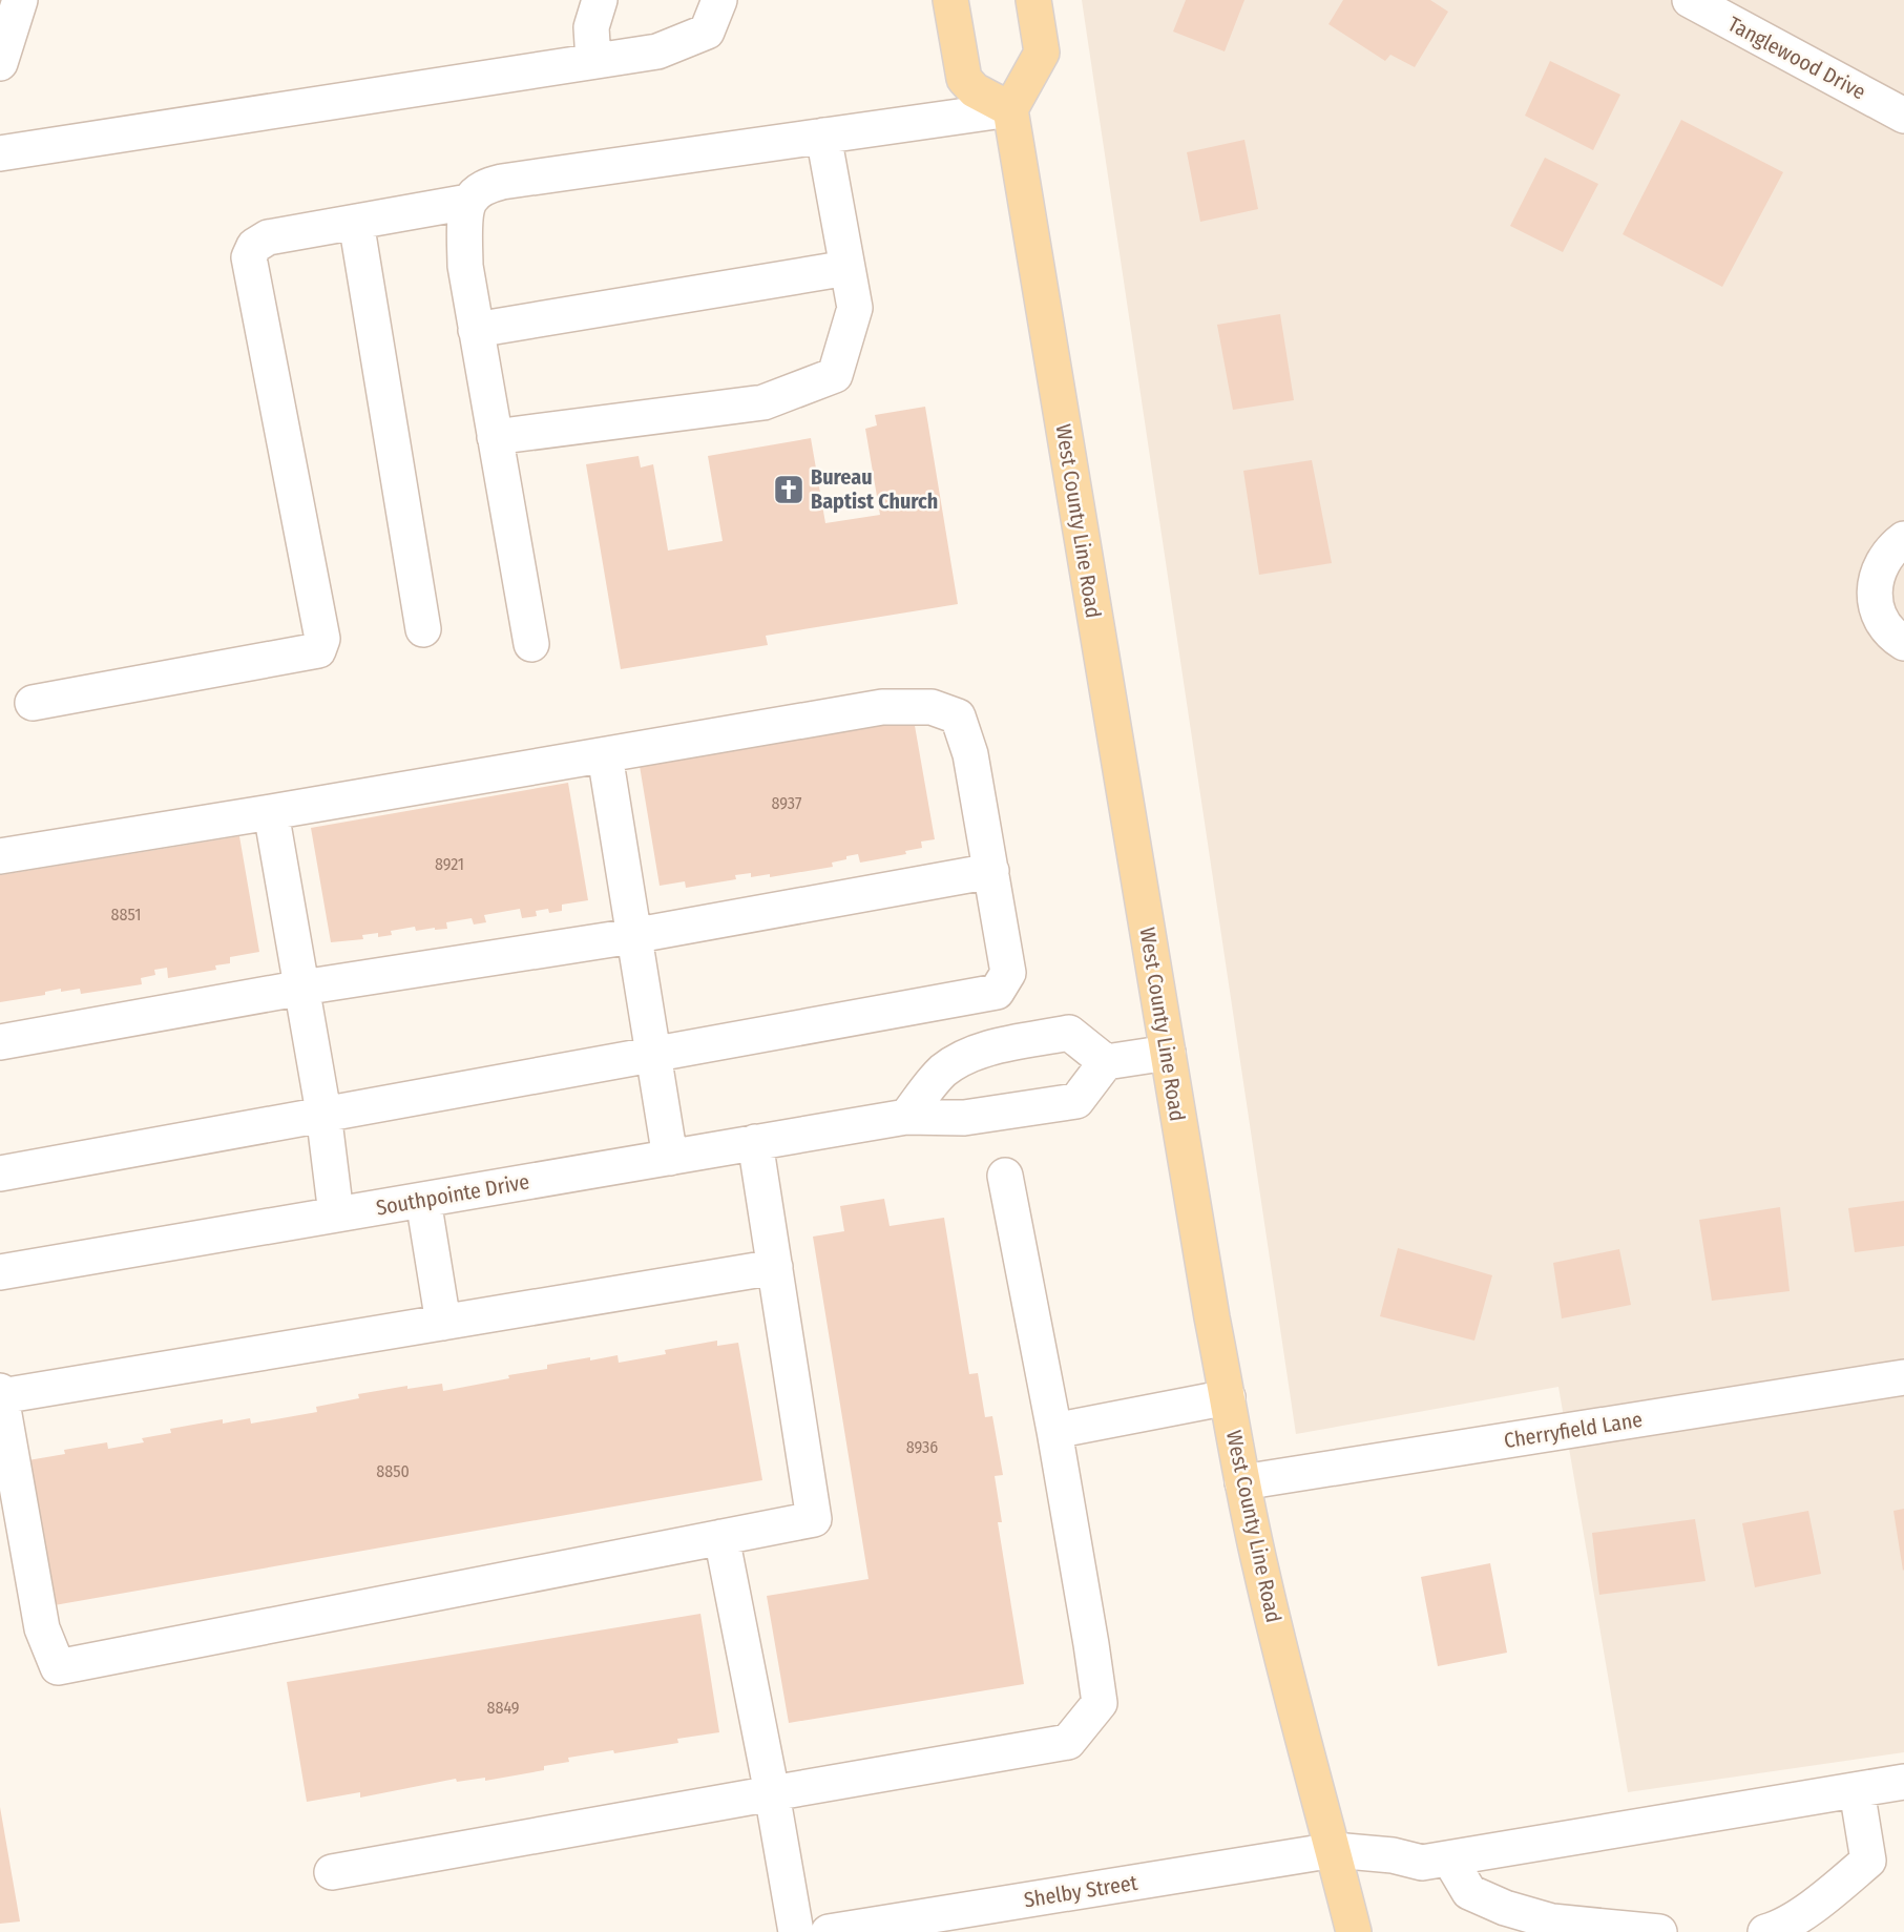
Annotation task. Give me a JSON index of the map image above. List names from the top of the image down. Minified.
{"streets":{"main road":["West County Line Road"],"street":["Tanglewood Drive","Southpointe Drive","Cherryfield Lane","Shelby Street"]},"crossings":[["West County Line Road","Cherryfield Lane"],["West County Line Road","Shelby Street"]],"places":{"church":["Bureau Baptist Church"]},"house_numbers":["8937","8921","8851","8936","8850","8849"]}
